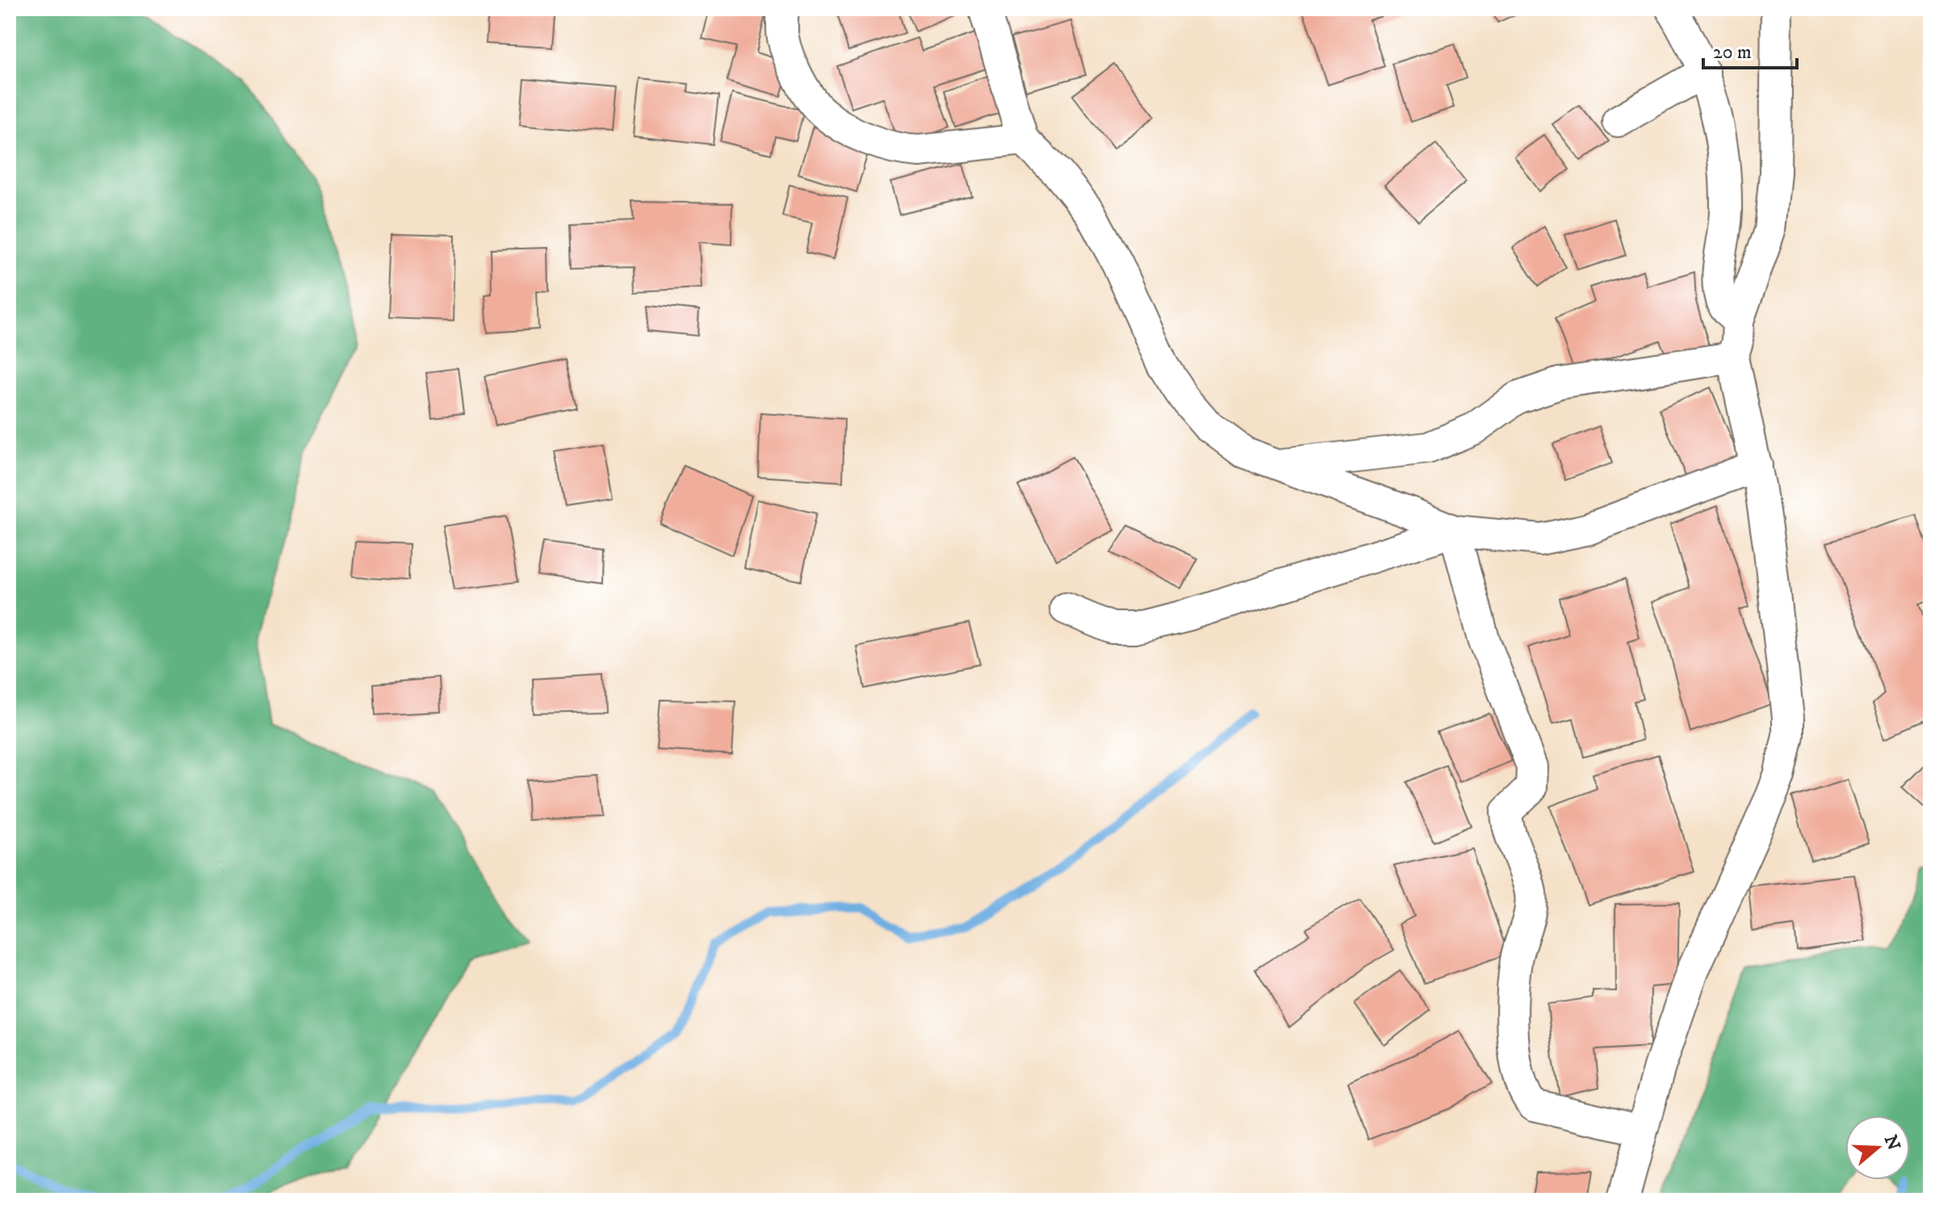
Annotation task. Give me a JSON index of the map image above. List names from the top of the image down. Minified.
{"scale_bar":"20 m","north":"right"}
